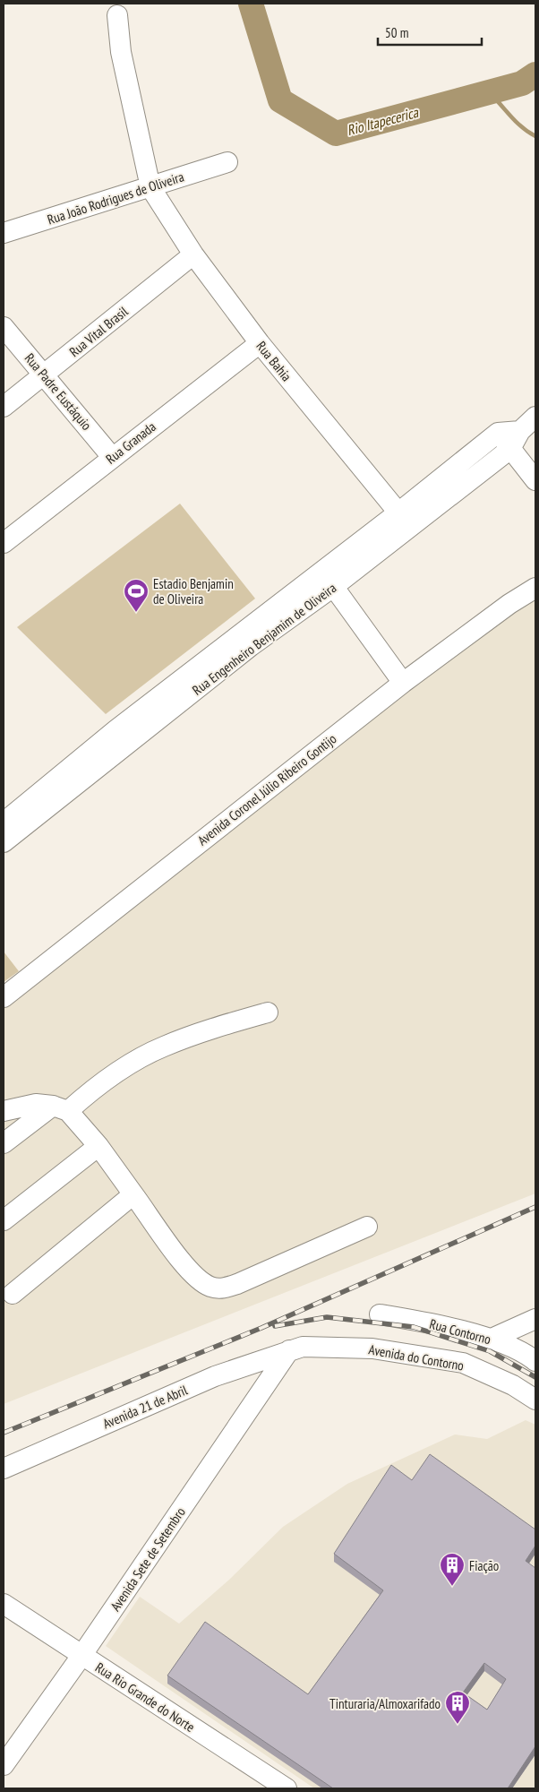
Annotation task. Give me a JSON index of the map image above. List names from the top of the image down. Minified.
{"streets":{"street":["Rua João Rodrigues de Oliveira","Rua Vital Brasil","Rua Bahia","Rua Padre Eustáquio","Rua Granada","Rua Engenheiro Benjamim de Oliveira","Avenida Coronel Júlio Ribeiro Gontijo","Rua Contorno","Avenida do Contorno","Avenida 21 de Abril","Avenida Sete de Setembro","Rua Rio Grande do Norte"]},"crossings":[["Rua João Rodrigues de Oliveira","Rua Bahia"],["Rua Vital Brasil","Rua Bahia"],["Rua Vital Brasil","Rua Padre Eustáquio"],["Rua Bahia","Rua Granada"],["Rua Bahia","Rua Engenheiro Benjamim de Oliveira"],["Rua Padre Eustáquio","Rua Granada"],["Avenida do Contorno","Avenida 21 de Abril"],["Avenida do Contorno","Avenida Sete de Setembro"],["Avenida 21 de Abril","Avenida Sete de Setembro"],["Avenida Sete de Setembro","Rua Rio Grande do Norte"]],"water":["Rio Itapecerica"],"places":{"sports":["Estadio Benjamin de Oliveira"],"building":["Fiação","Tinturaria/Almoxarifado"]},"scale_bar":"50 m"}
